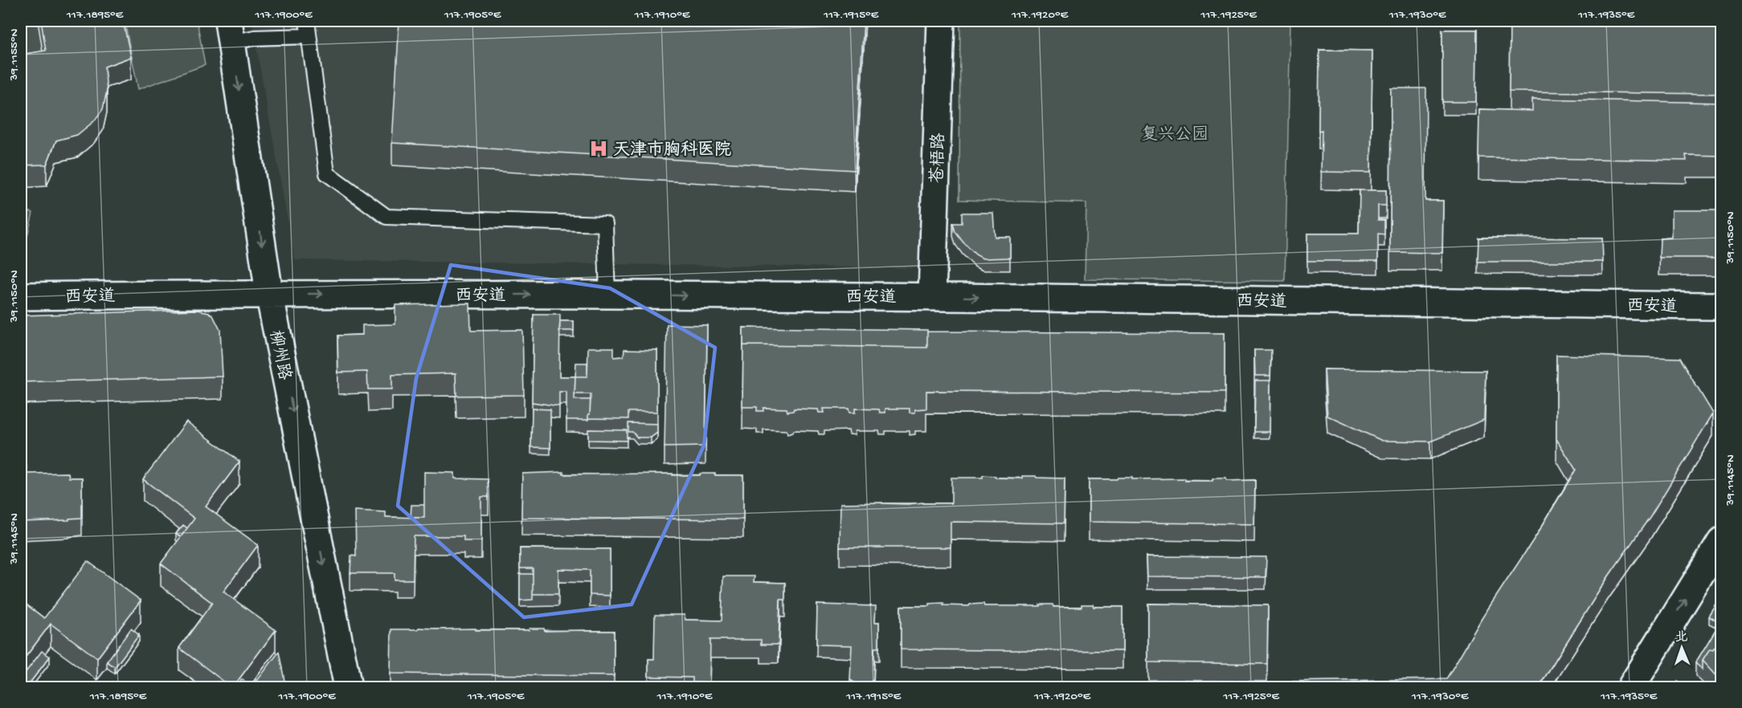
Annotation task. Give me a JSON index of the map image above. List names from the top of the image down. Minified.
{"streets":{"street":["苍梧路","西安道","柳州路"]},"crossings":[["苍梧路","西安道"],["西安道","柳州路"]],"one_way":["西安道","柳州路"],"parks":["复兴公园"],"places":{"hospital":["天津市胸科医院"]},"north":"top","coordinates":["117.1895°E","117.1900°E","117.1905°E","117.1910°E","117.1915°E","117.1920°E","117.1925°E","117.1930°E","117.1935°E","39.1155°N","39.1150°N","39.1145°N"]}
